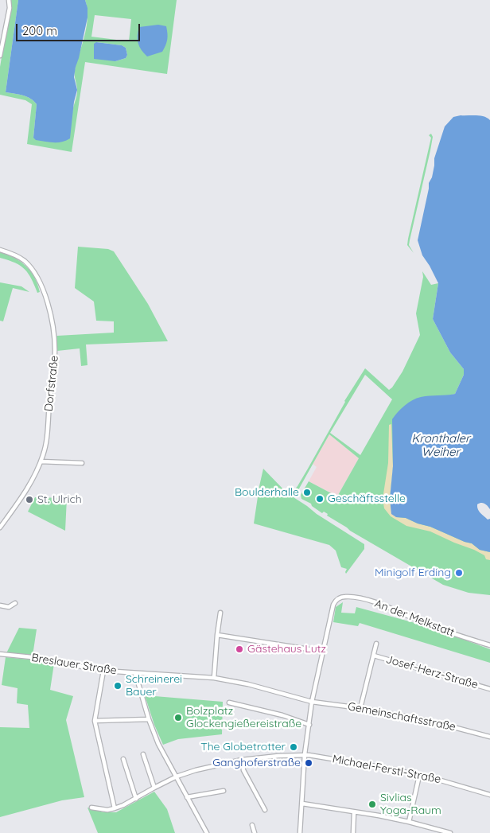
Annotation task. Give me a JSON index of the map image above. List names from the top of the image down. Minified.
{"streets":{"street":["Dorfstraße","An der Melkstatt","Breslauer Straße","Josef-Herz-Straße","Gemeinschaftsstraße","Michael-Ferstl-Straße"]},"crossings":[["Breslauer Straße","Gemeinschaftsstraße"]],"water":["Kronthaler Weiher"],"places":["Boulderhalle","Geschäftsstelle","St. Ulrich","Minigolf Erding","Gästehaus Lutz","Schreinerei Bauer","Bolzplatz Glockengießereistraße","The Globetrotter","Ganghoferstraße","Sivlias Yoga-Raum"],"scale_bar":"200 m"}
